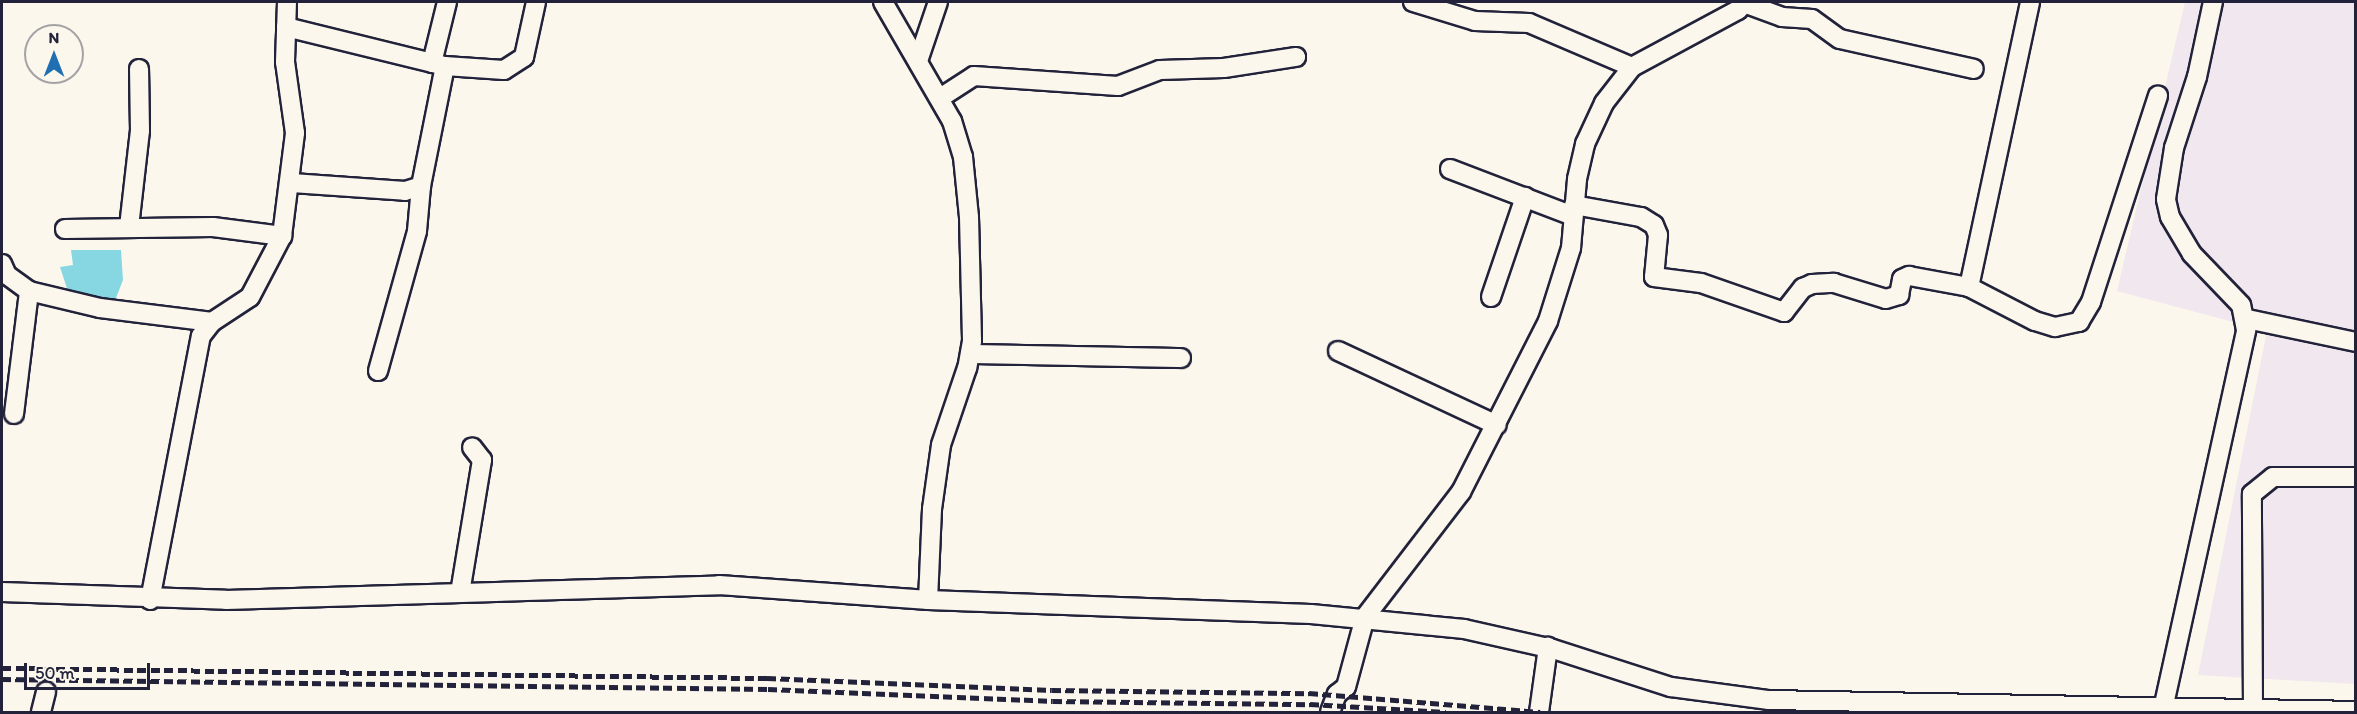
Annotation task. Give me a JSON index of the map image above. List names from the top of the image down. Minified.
{"scale_bar":"50 m","north":"top"}
